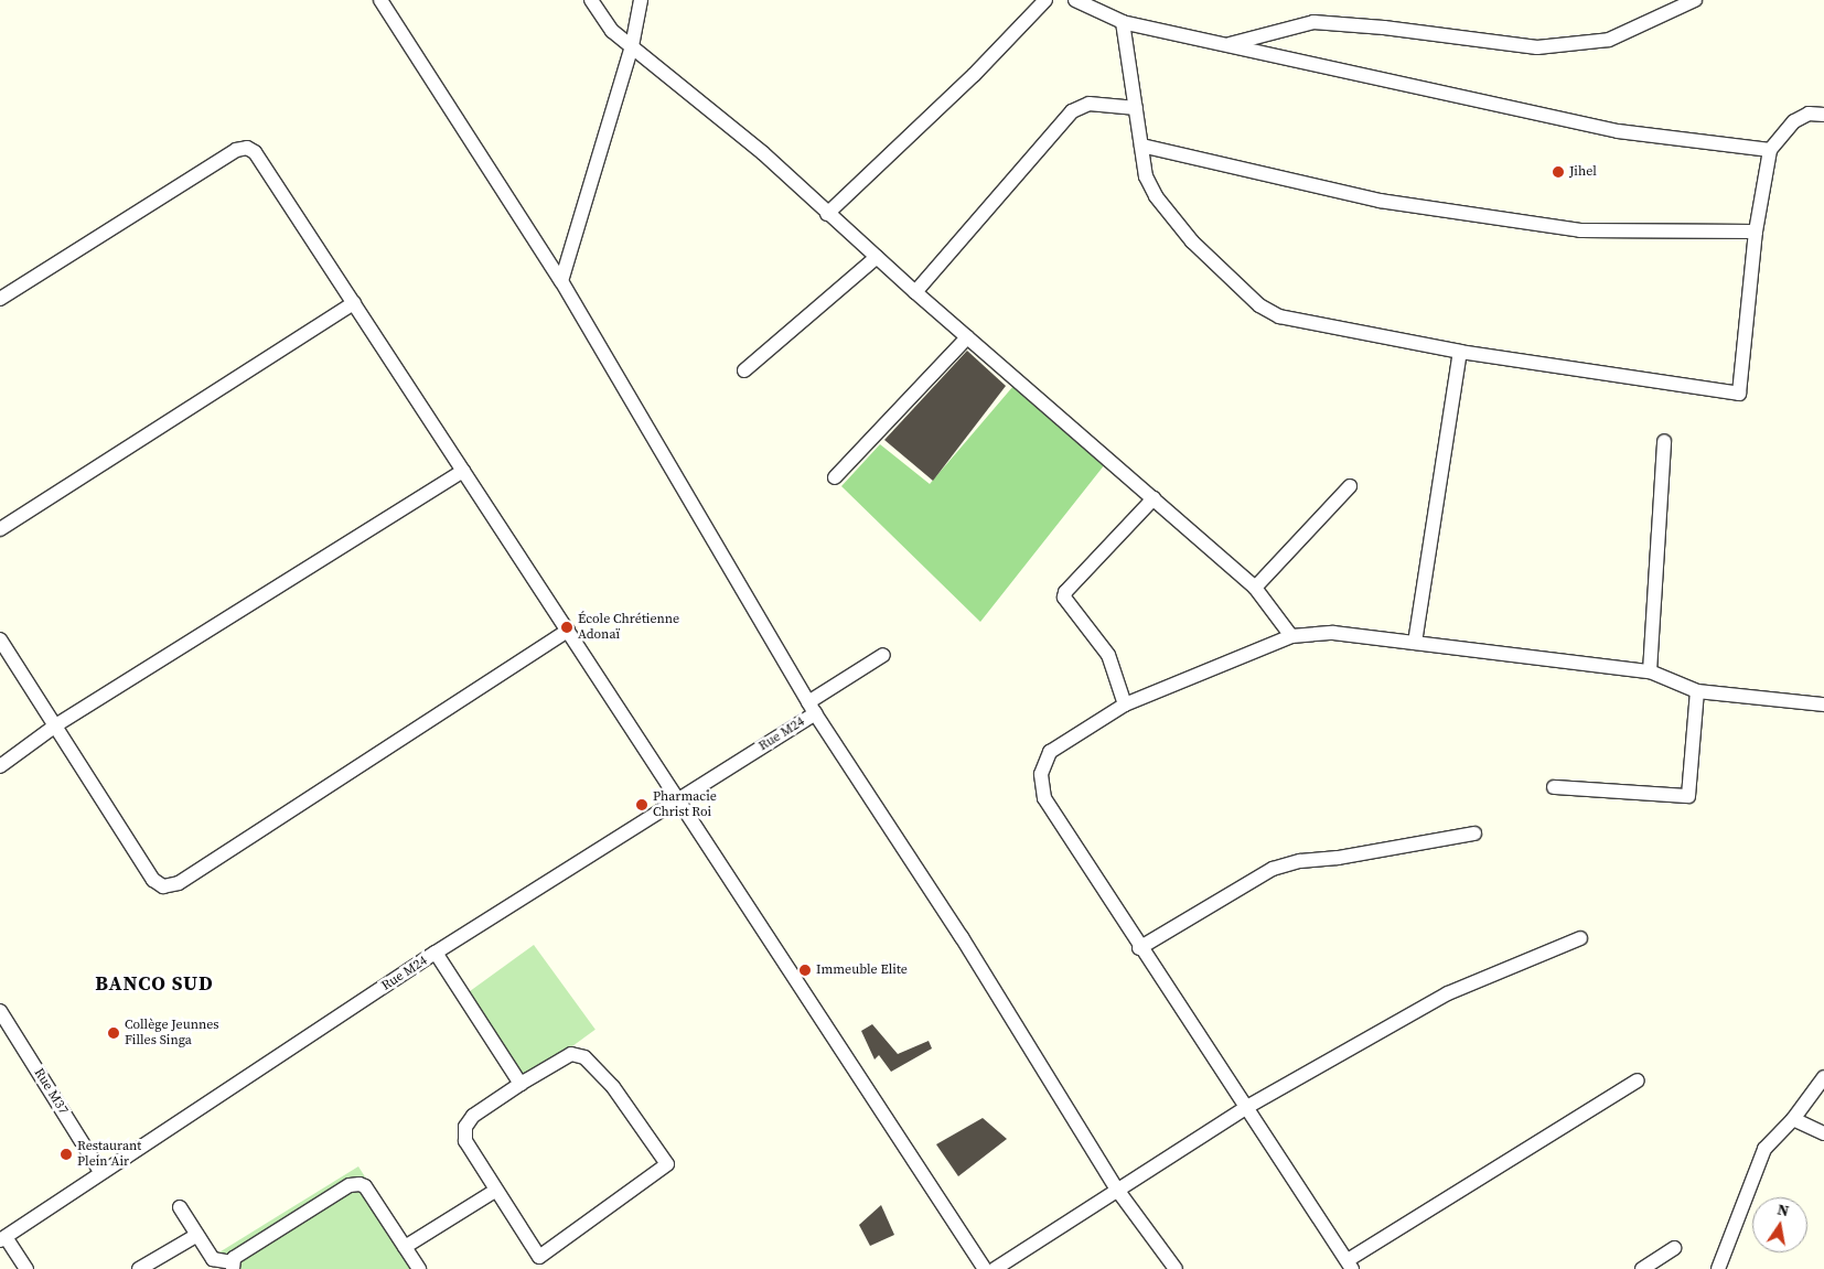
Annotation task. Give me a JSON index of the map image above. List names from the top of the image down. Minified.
{"streets":{"street":["Rue M24","Rue M37"]},"crossings":[["Rue M24","Rue M37"]],"districts":["BANCO SUD"],"places":["Jihel","École Chrétienne Adonaï","Pharmacie Christ Roi","Immeuble Elite","Collège Jeunnes Filles Singa","Restaurant Plein Air"],"north":"top"}
